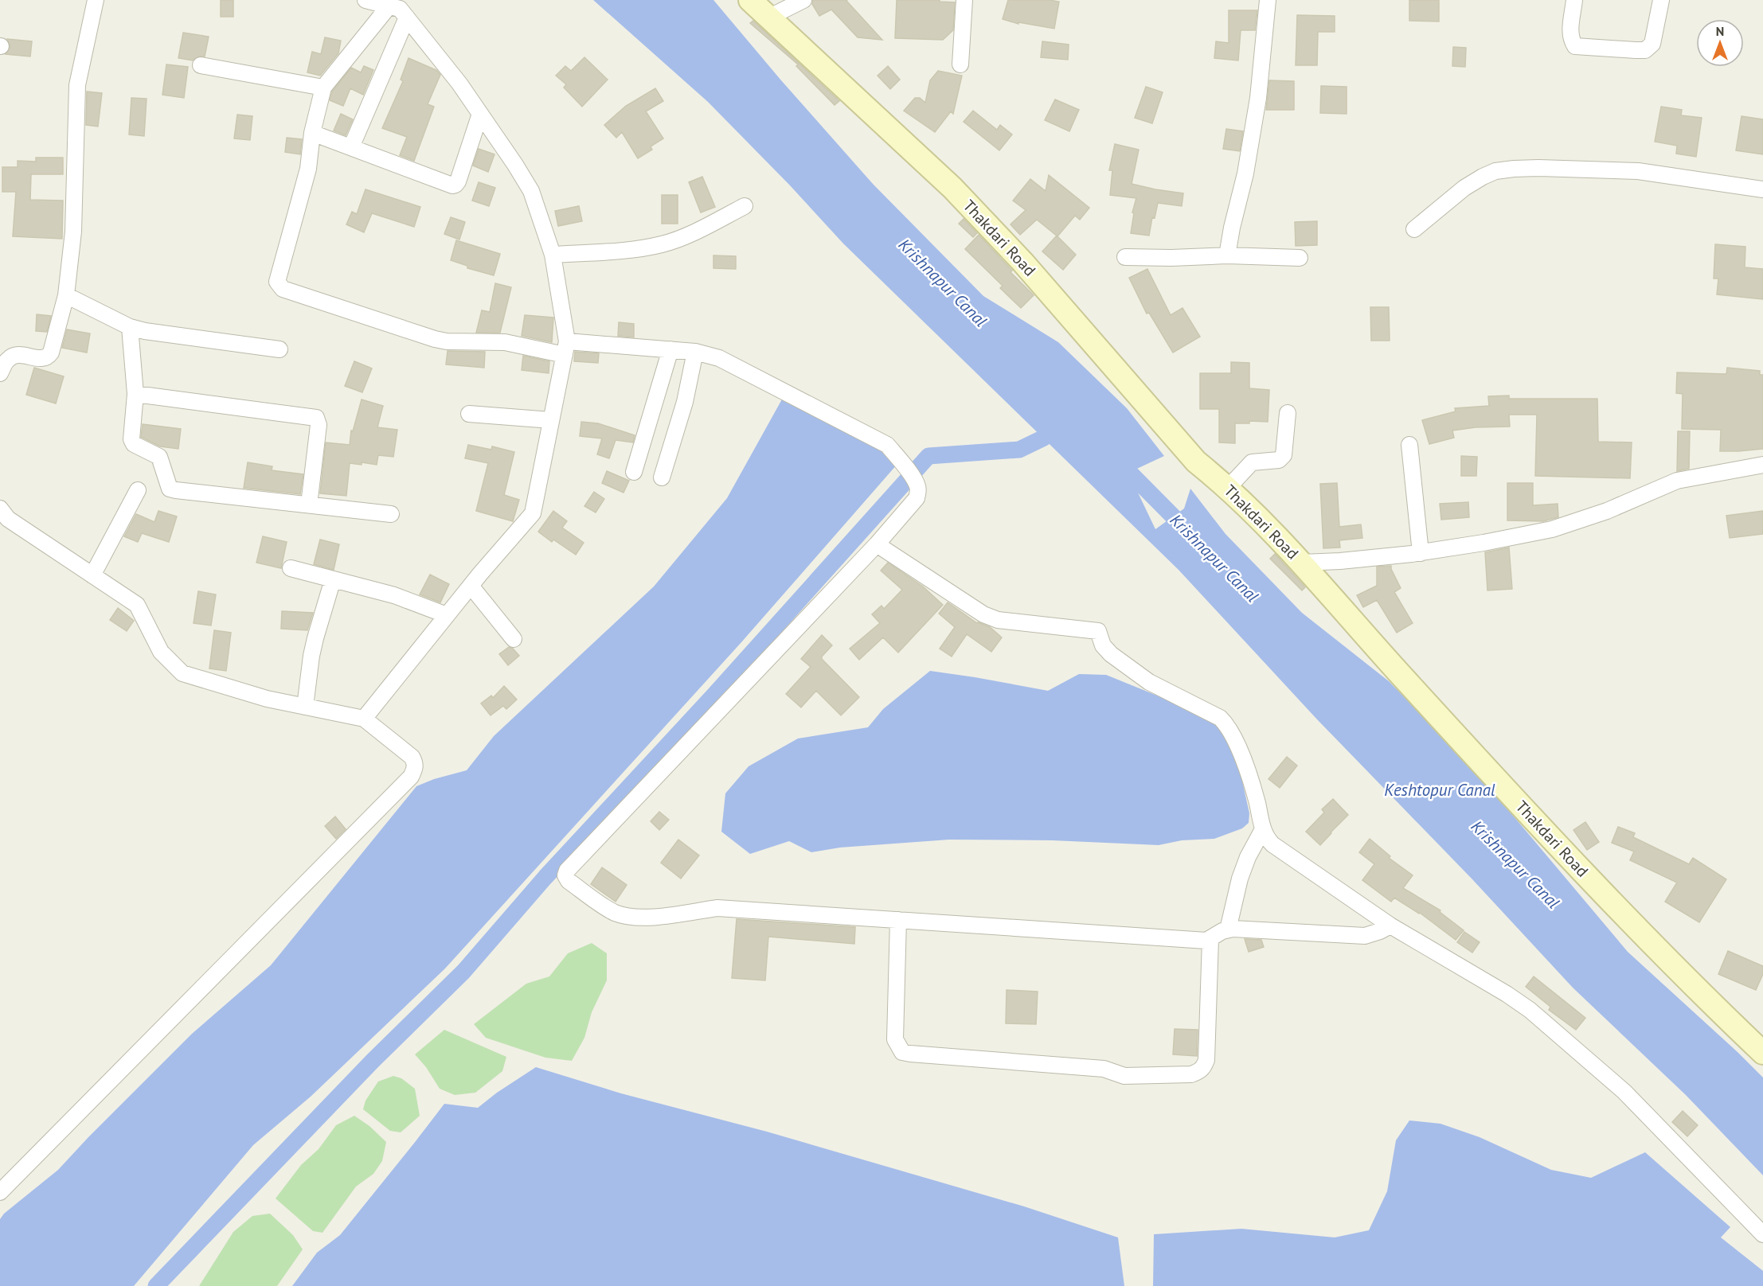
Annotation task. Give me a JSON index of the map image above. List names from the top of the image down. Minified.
{"streets":{"street":["Thakdari Road"]},"water":["Krishnapur Canal","Keshtopur Canal"],"north":"top"}
